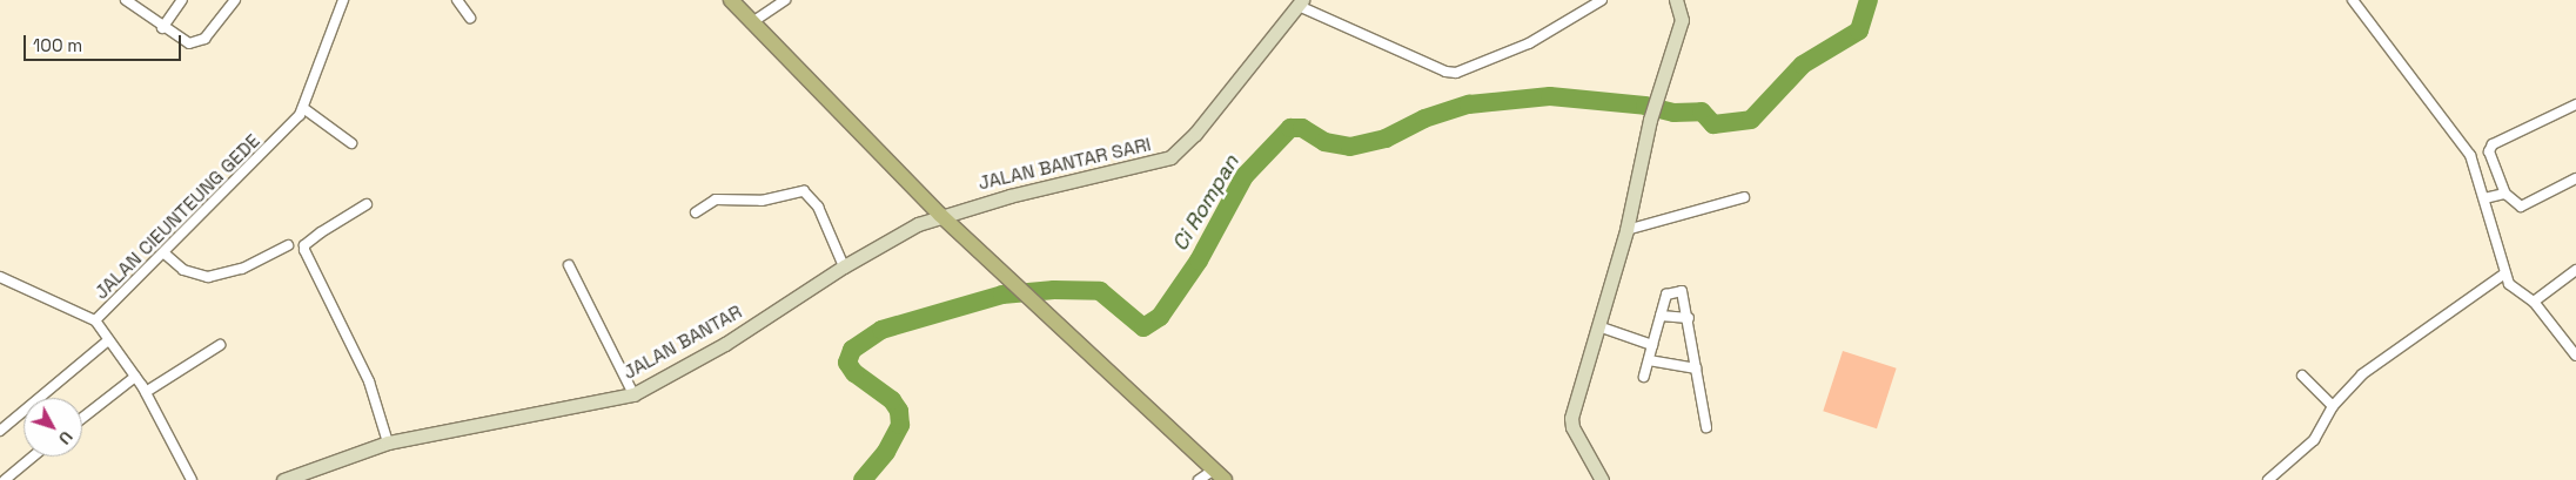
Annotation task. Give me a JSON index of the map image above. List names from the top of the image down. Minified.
{"streets":{"street":["JALAN BANTAR SARI","JALAN CIEUNTEUNG GEDE","JALAN BANTAR"]},"crossings":[["JALAN BANTAR SARI","JALAN BANTAR"]],"water":["Ci Rompan"],"scale_bar":"100 m","north":"bottom right"}
